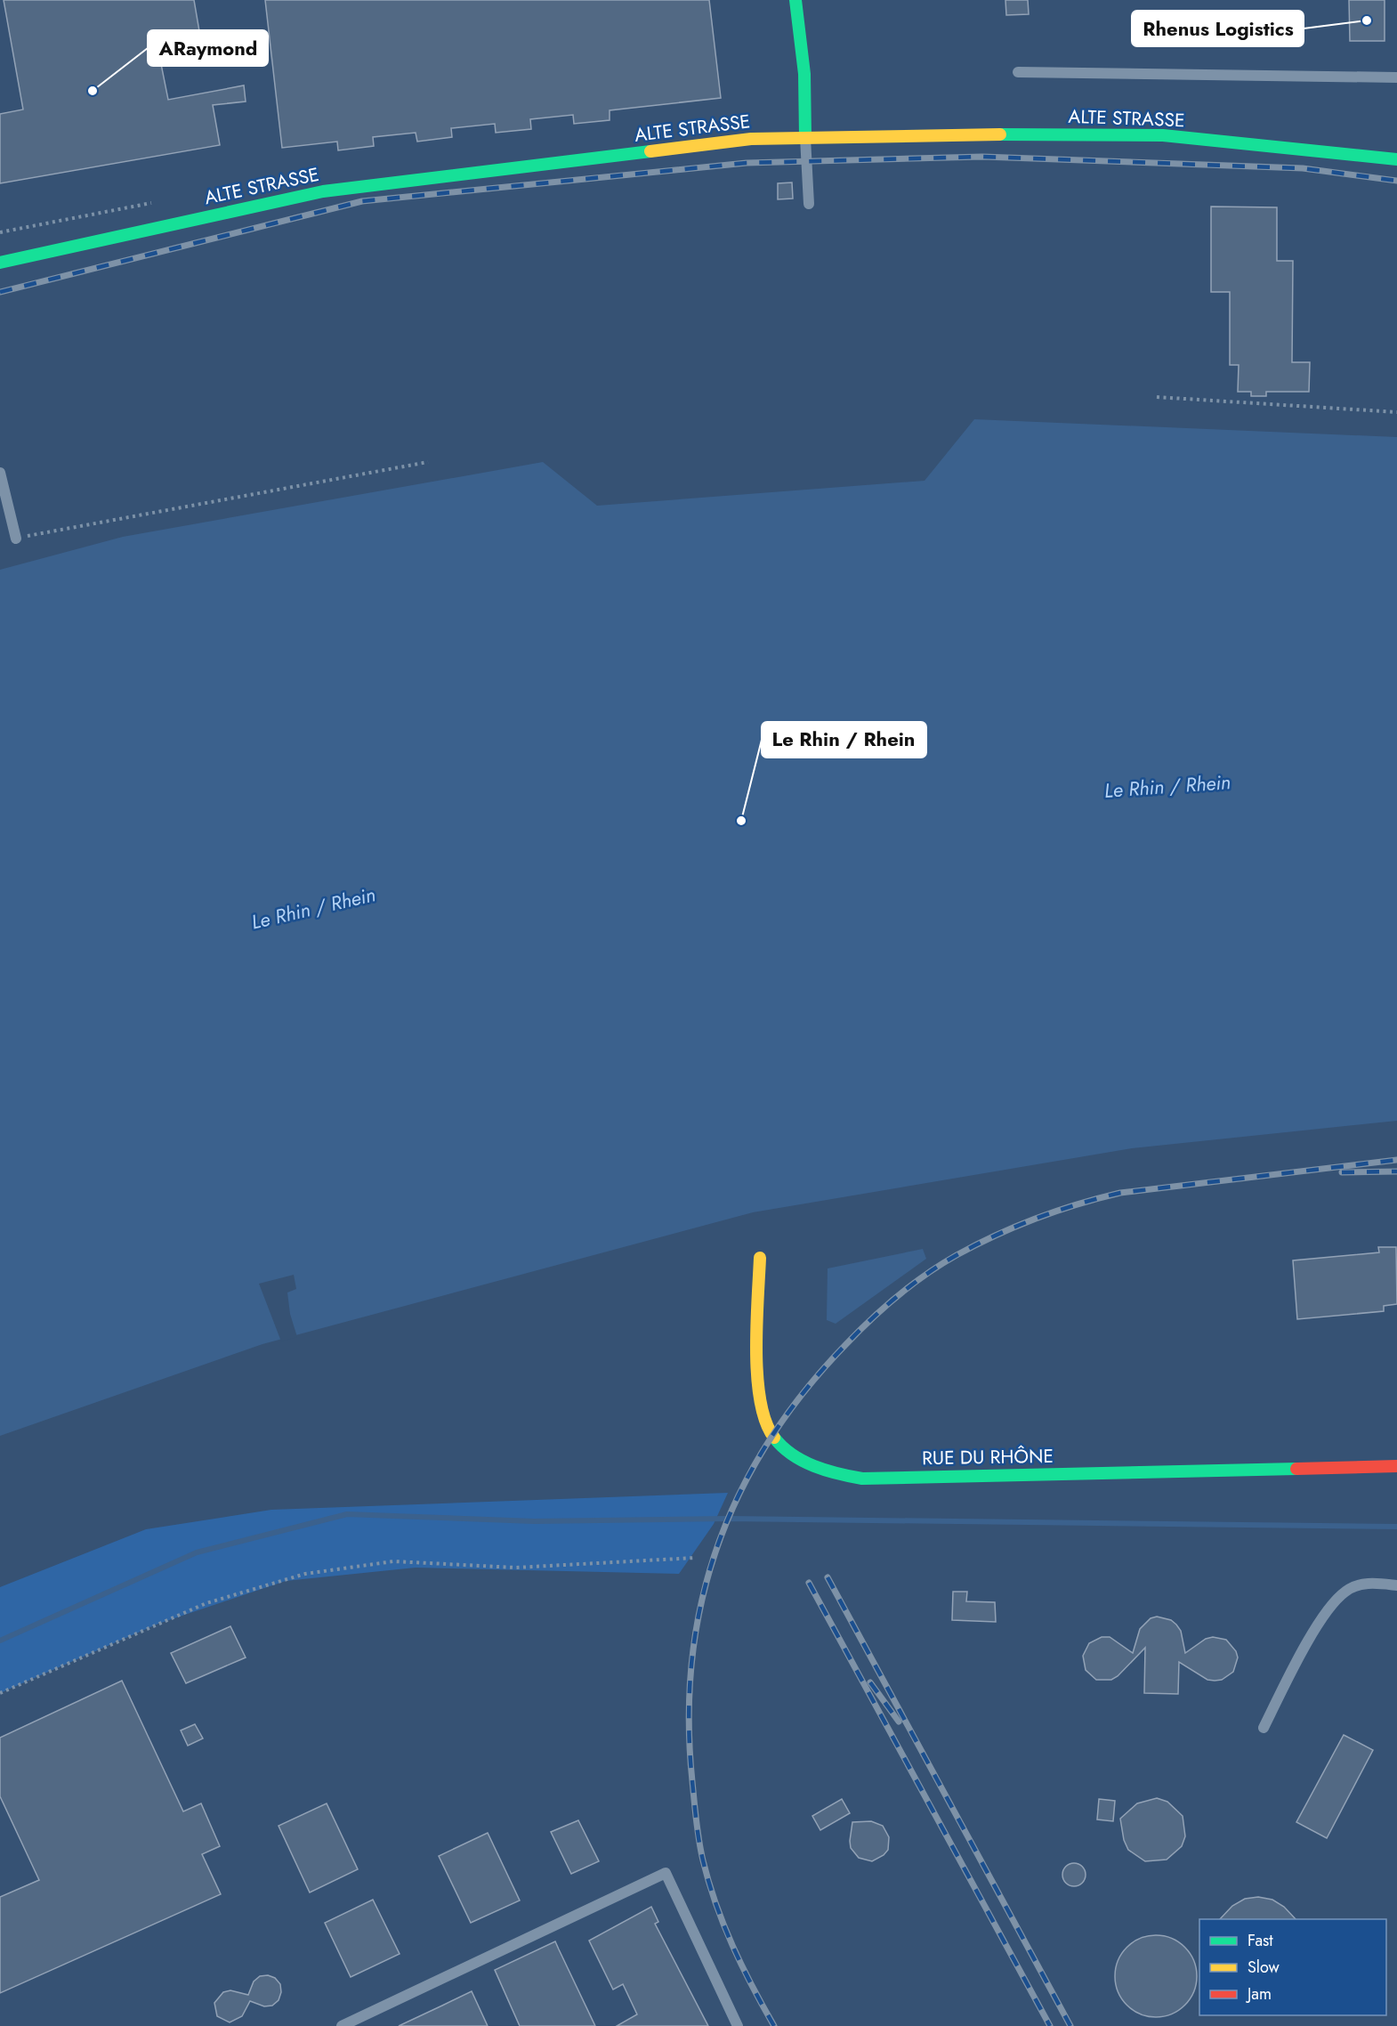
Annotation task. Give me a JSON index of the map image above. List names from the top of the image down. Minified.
{"streets":{"street":["ALTE STRASSE","RUE DU RHÔNE"]},"water":["Le Rhin / Rhein"],"places":["Rhenus Logistics","ARaymond","Le Rhin / Rhein"],"legend":["Fast","Slow","Jam"]}
